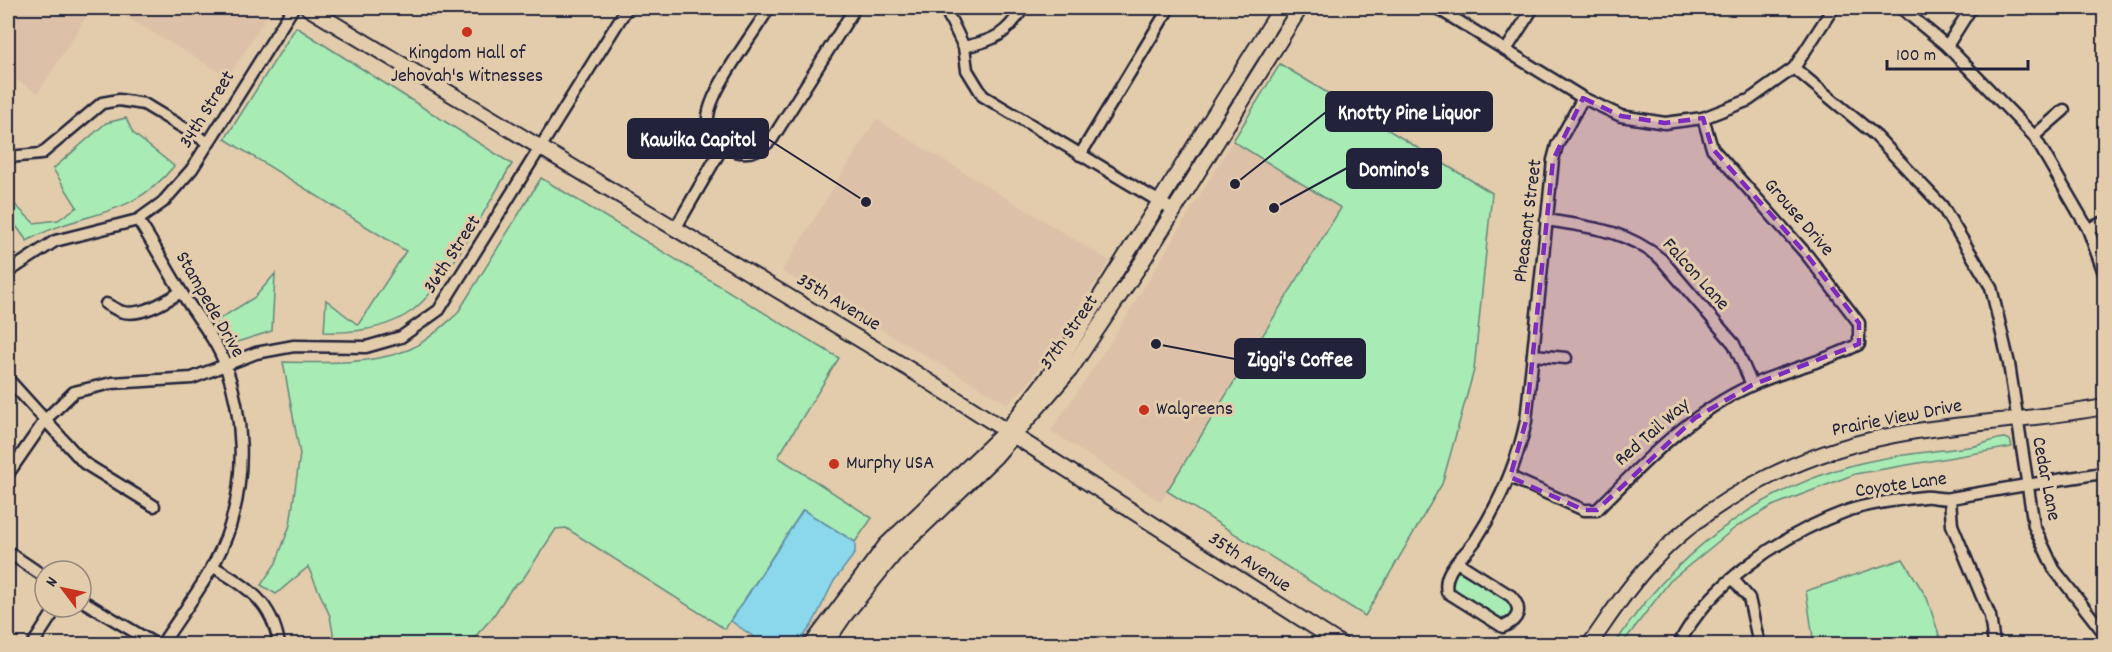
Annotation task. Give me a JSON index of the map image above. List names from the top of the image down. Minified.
{"streets":{"main road":["35th Avenue","37th Street","Prairie View Drive"],"street":["34th Street","Grouse Drive","Pheasant Street","36th Street","Falcon Lane","Stampede Drive","Red Tail Way","Cedar Lane","Coyote Lane"]},"crossings":[["34th Street","Stampede Drive"],["Grouse Drive","Red Tail Way"],["Pheasant Street","Falcon Lane"],["Pheasant Street","Red Tail Way"],["36th Street","35th Avenue"],["36th Street","Stampede Drive"],["Falcon Lane","Red Tail Way"],["35th Avenue","37th Street"],["Prairie View Drive","Cedar Lane"],["Cedar Lane","Coyote Lane"]],"places":["Kingdom Hall of Jehovah's Witnesses","Knotty Pine Liquor","Kawika Capitol","Domino's","Ziggi's Coffee","Walgreens","Murphy USA"],"scale_bar":"100 m","north":"top left"}
